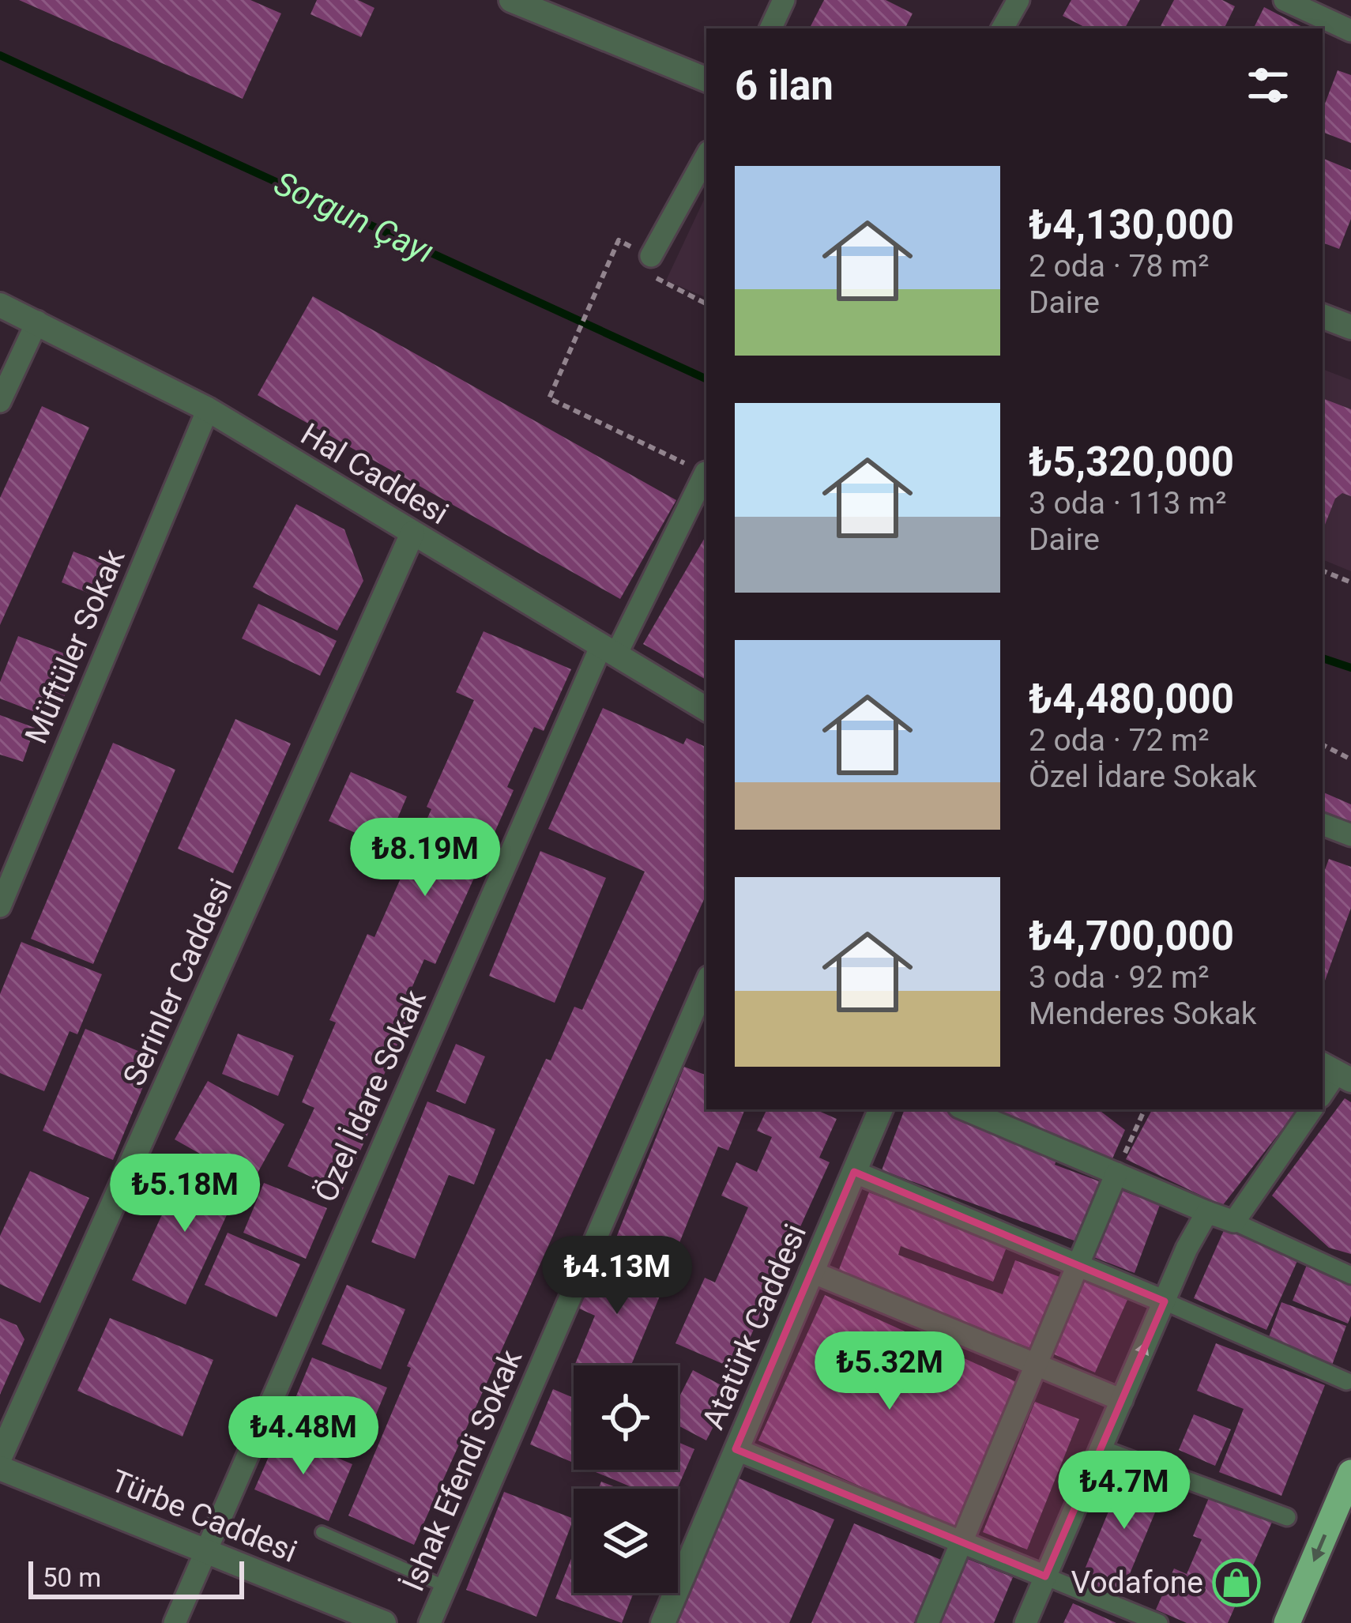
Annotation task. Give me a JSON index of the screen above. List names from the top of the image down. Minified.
{"streets":{"street":["Hal Caddesi","Müftüler Sokak","Serinler Caddesi","Özel İdare Sokak","Atatürk Caddesi","İshak Efendi Sokak","Türbe Caddesi"]},"crossings":[["Hal Caddesi","Müftüler Sokak"],["Hal Caddesi","Serinler Caddesi"],["Hal Caddesi","Özel İdare Sokak"],["Özel İdare Sokak","Türbe Caddesi"]],"water":["Sorgun Çayı"],"places":{"shop":["Vodafone"]},"scale_bar":"50 m","page":{"heading":"6 ilan","list":[{"name":"₺4,130,000","note":"2 oda · 78 m² · Daire"},{"name":"₺5,320,000","note":"3 oda · 113 m² · Daire"},{"name":"₺4,480,000","note":"2 oda · 72 m² · Özel İdare Sokak"},{"name":"₺4,700,000","note":"3 oda · 92 m² · Menderes Sokak"}],"price":["₺8.19M","₺5.18M","₺4.13M","₺5.32M","₺4.48M","₺4.7M"],"scale":"50 m"}}
